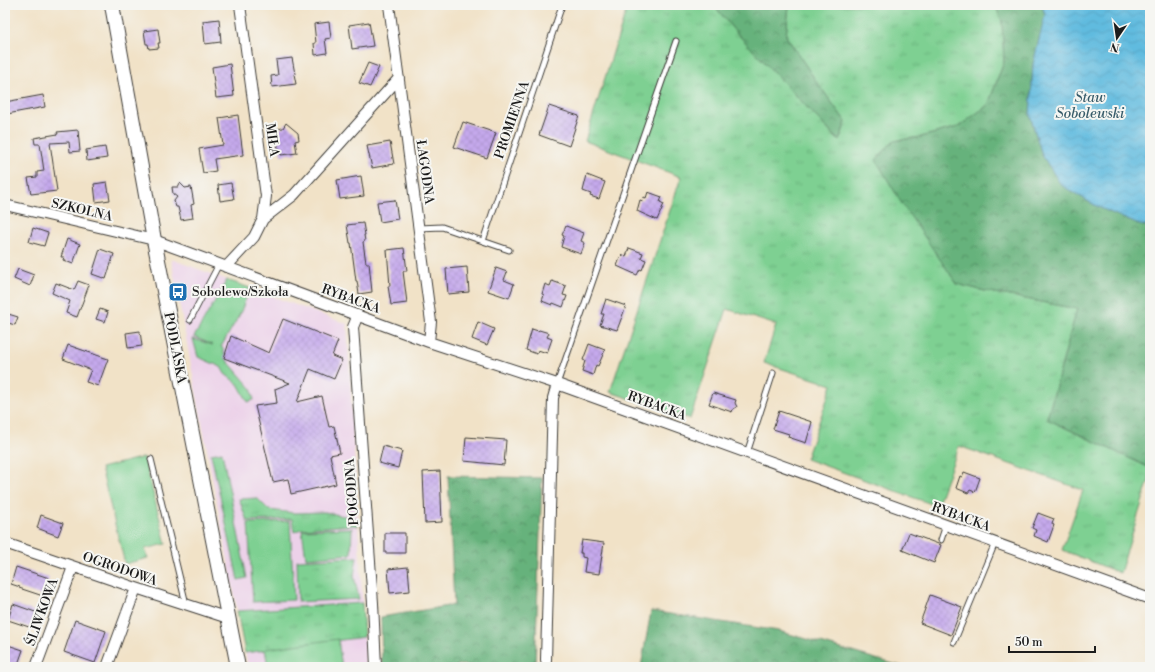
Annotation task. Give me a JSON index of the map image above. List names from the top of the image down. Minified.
{"streets":{"street":["MIŁA","ŁAGODNA","SZKOLNA","RYBACKA","PODLASKA","POGODNA","OGRODOWA","ŚLIWKOWA"],"lane":["PROMIENNA"]},"crossings":[["MIŁA","RYBACKA"],["ŁAGODNA","RYBACKA"],["SZKOLNA","RYBACKA"],["SZKOLNA","PODLASKA"],["RYBACKA","PODLASKA"],["RYBACKA","POGODNA"],["PODLASKA","OGRODOWA"],["OGRODOWA","ŚLIWKOWA"]],"water":["Staw Sobolewski"],"places":{"bus stop":["Sobolewo/Szkoła"]},"scale_bar":"50 m","north":"bottom"}
